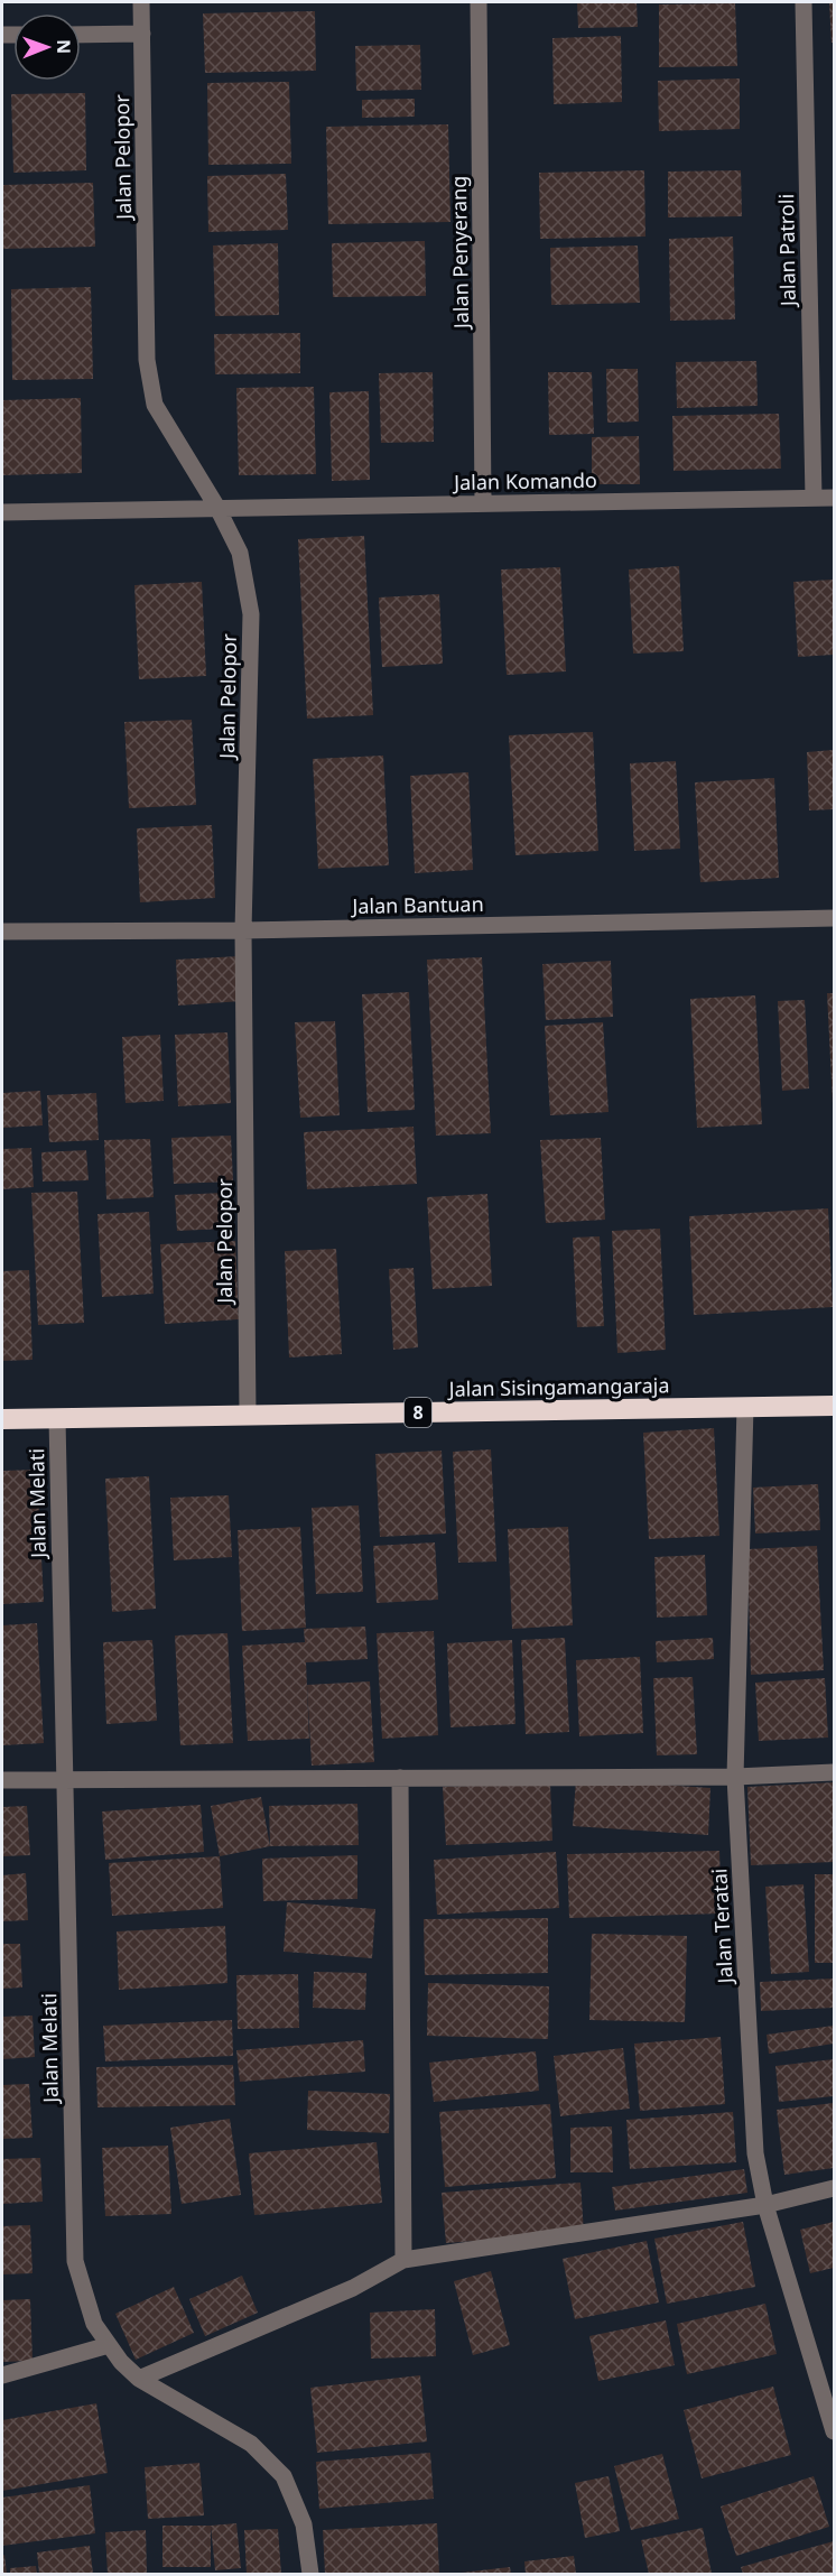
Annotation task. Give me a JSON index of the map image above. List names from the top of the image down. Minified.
{"streets":{"highway":["Jalan Sisingamangaraja","8"],"street":["Jalan Pelopor","Jalan Patroli","Jalan Penyerang","Jalan Komando","Jalan Bantuan","Jalan Melati","Jalan Teratai"]},"crossings":[["Jalan Pelopor","Jalan Komando"],["Jalan Pelopor","Jalan Bantuan"],["Jalan Pelopor","Jalan Sisingamangaraja"],["Jalan Patroli","Jalan Komando"],["Jalan Penyerang","Jalan Komando"],["Jalan Sisingamangaraja","Jalan Melati"],["Jalan Sisingamangaraja","Jalan Teratai"]],"north":"right"}
